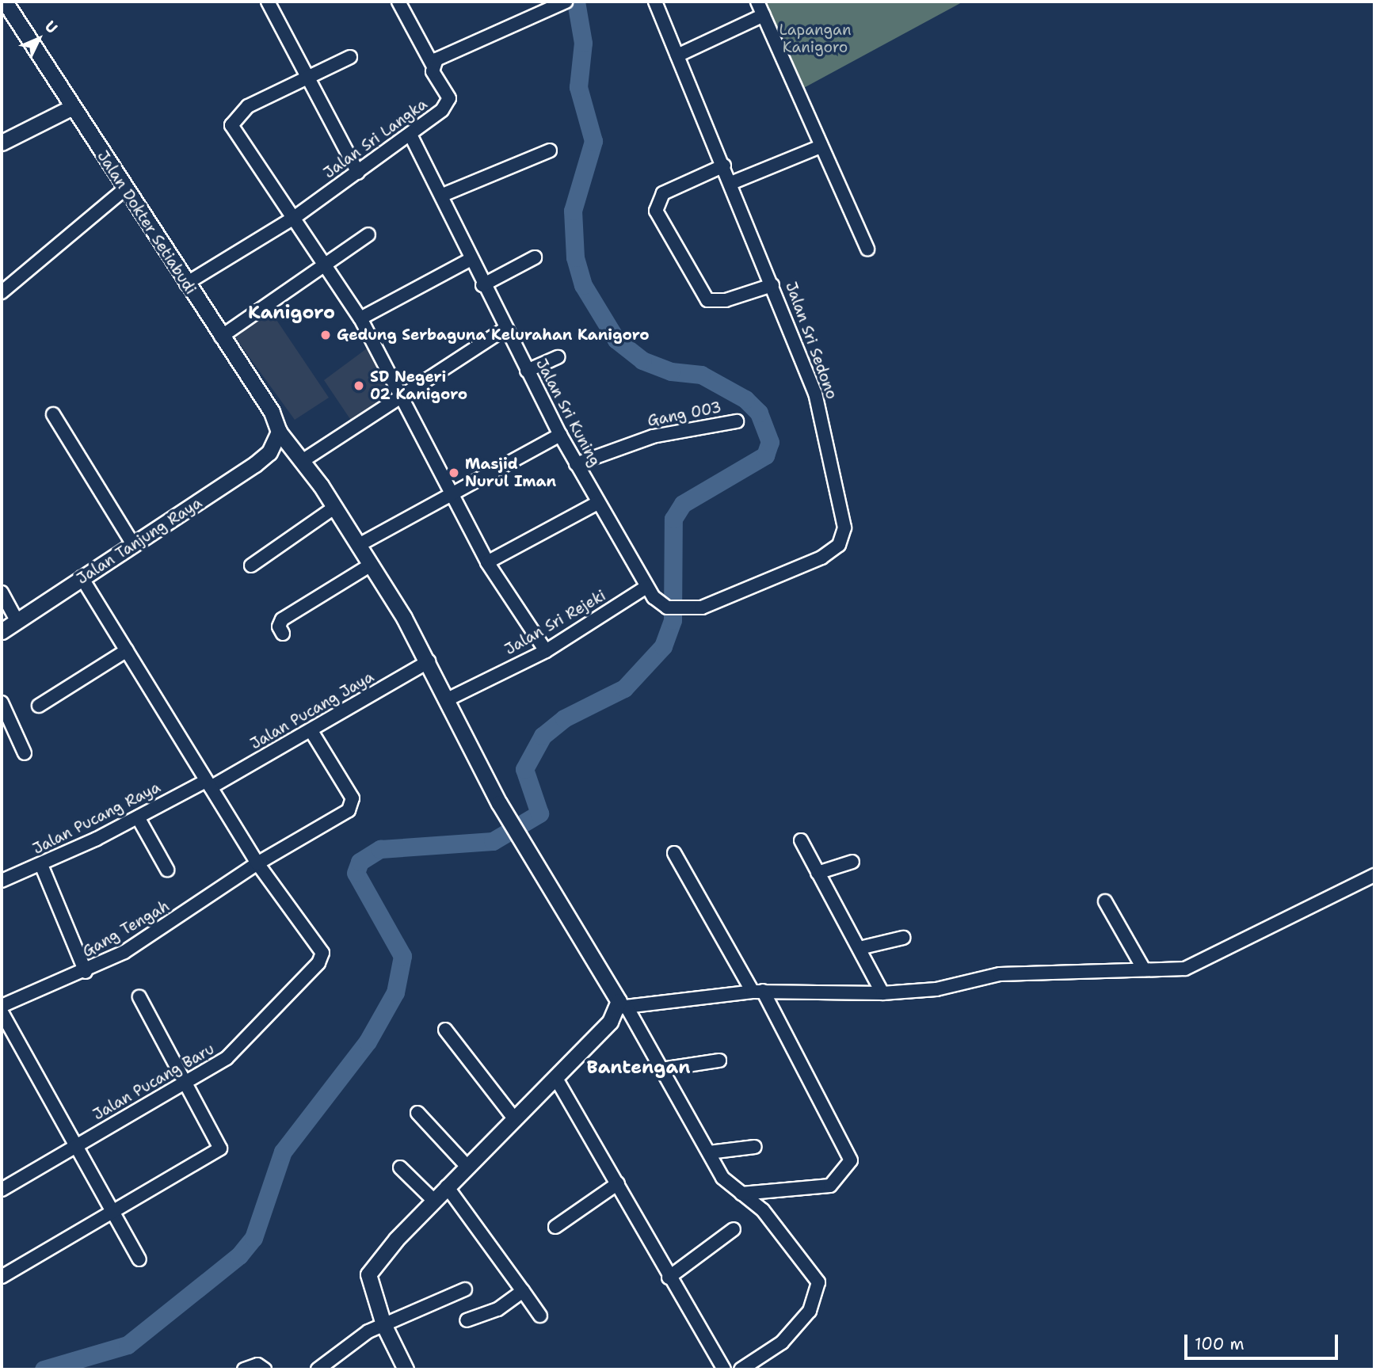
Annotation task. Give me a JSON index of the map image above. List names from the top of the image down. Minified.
{"streets":{"main road":["Jalan Dokter Setiabudi","Jalan Tanjung Raya"],"street":["Jalan Sri Langka","Jalan Sri Sedono","Jalan Sri Kuning","Gang 003","Jalan Sri Rejeki","Jalan Pucang Jaya","Jalan Pucang Raya","Gang Tengah","Jalan Pucang Baru"]},"crossings":[["Jalan Sri Langka","Jalan Dokter Setiabudi"],["Jalan Sri Langka","Jalan Sri Kuning"],["Jalan Dokter Setiabudi","Jalan Tanjung Raya"],["Jalan Dokter Setiabudi","Jalan Sri Rejeki"],["Jalan Dokter Setiabudi","Jalan Pucang Jaya"],["Jalan Sri Sedono","Jalan Sri Kuning"],["Jalan Sri Kuning","Gang 003"],["Jalan Sri Kuning","Jalan Sri Rejeki"],["Jalan Pucang Jaya","Jalan Pucang Raya"],["Jalan Pucang Jaya","Gang Tengah"],["Gang Tengah","Jalan Pucang Baru"]],"districts":["Kanigoro","Bantengan"],"parks":["Lapangan Kanigoro"],"places":["Gedung Serbaguna Kelurahan Kanigoro","SD Negeri 02 Kanigoro","Masjid Nurul Iman"],"scale_bar":"100 m","north":"top right"}
